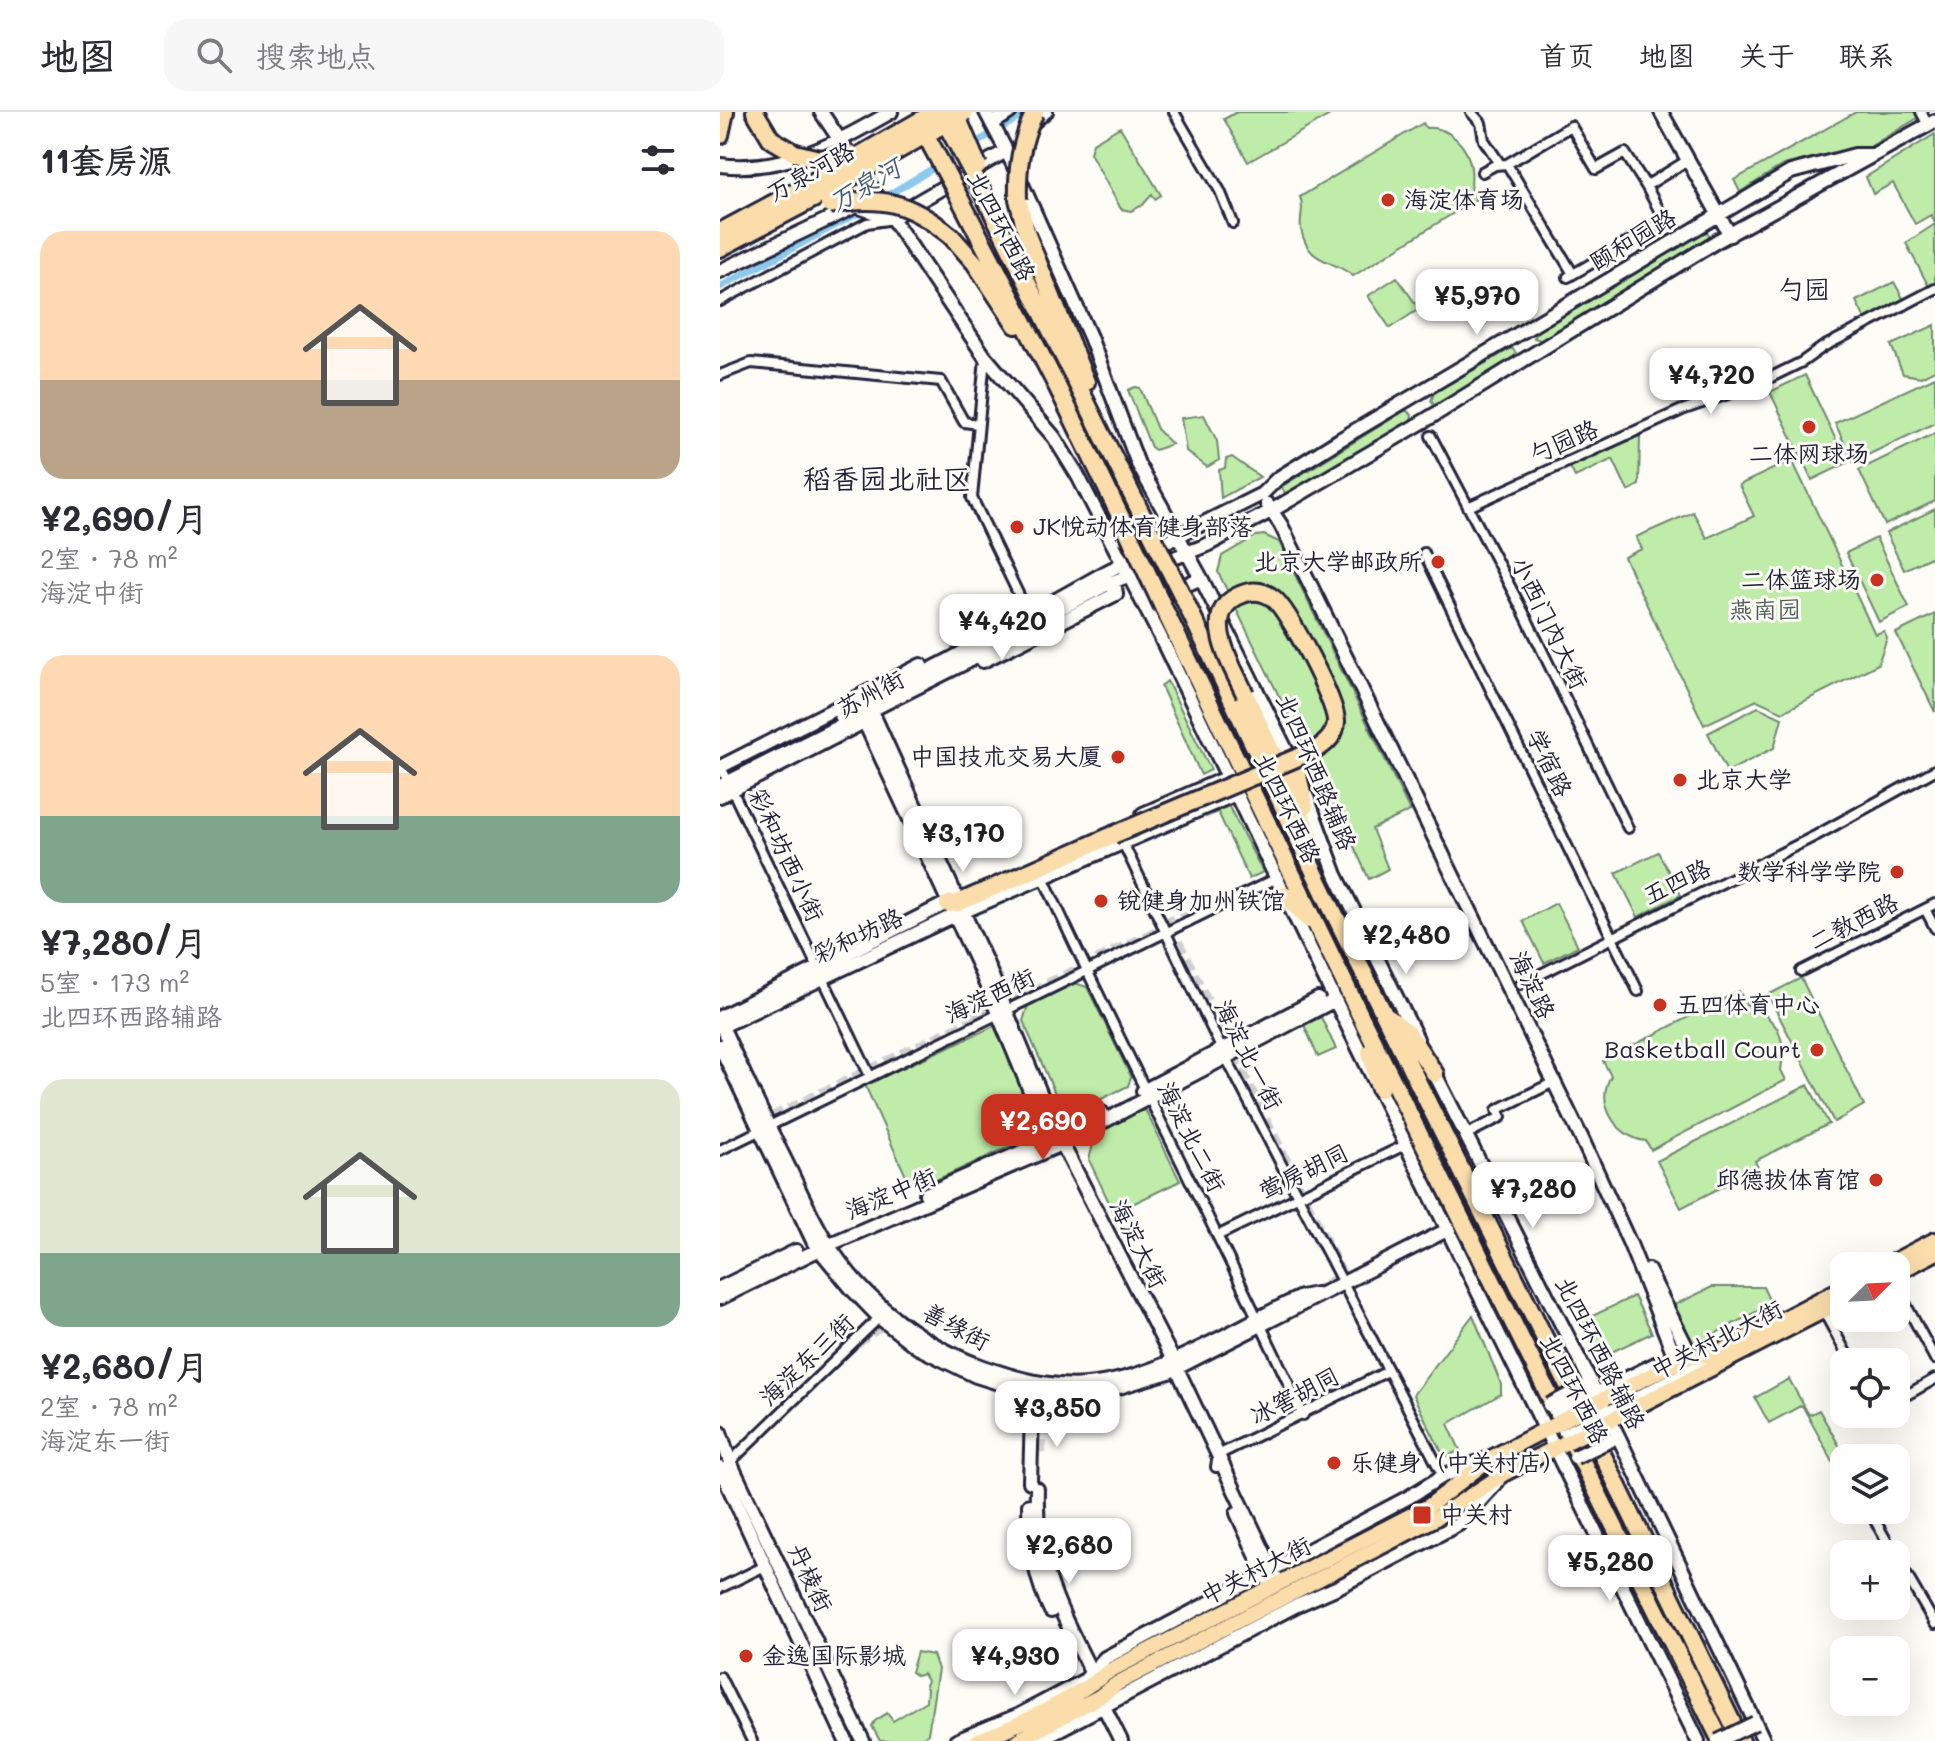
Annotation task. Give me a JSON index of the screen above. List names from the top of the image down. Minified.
{"streets":{"highway":["万泉河路","北四环西路"],"main road":["中关村北大街","中关村大街"],"street":["颐和园路","勺园路","小西门内大街","苏州街","学宿路","北四环西路辅路","彩和坊西小街","五四路","二教西路","彩和坊路","海淀路","海淀西街","海淀北一街","海淀北二街","莺房胡同","海淀中街","海淀大街","善缘街","海淀东三街","冰窖胡同","丹棱街"]},"crossings":[["万泉河路","北四环西路"],["北四环西路","颐和园路"],["北四环西路","北四环西路辅路"],["颐和园路","苏州街"],["颐和园路","北四环西路辅路"],["颐和园路","海淀路"],["勺园路","小西门内大街"],["苏州街","彩和坊西小街"],["苏州街","海淀大街"],["学宿路","五四路"],["北四环西路辅路","中关村北大街"],["北四环西路辅路","中关村大街"],["彩和坊西小街","彩和坊路"],["彩和坊西小街","海淀西街"],["彩和坊路","海淀北一街"],["彩和坊路","海淀北二街"],["彩和坊路","海淀大街"],["彩和坊路","善缘街"],["海淀路","中关村北大街"],["海淀西街","海淀北一街"],["海淀西街","海淀北二街"],["海淀西街","海淀大街"],["海淀西街","善缘街"],["海淀北一街","莺房胡同"],["海淀北一街","海淀中街"],["海淀北一街","善缘街"],["海淀北一街","冰窖胡同"],["海淀北二街","莺房胡同"],["海淀北二街","海淀中街"],["海淀北二街","善缘街"],["海淀北二街","冰窖胡同"],["海淀中街","海淀大街"],["海淀中街","善缘街"],["海淀大街","善缘街"],["海淀大街","冰窖胡同"],["海淀大街","中关村大街"],["善缘街","海淀东三街"],["中关村北大街","中关村大街"],["海淀东三街","丹棱街"]],"districts":["勺园","稻香园北社区"],"water":["万泉河"],"parks":["燕南园"],"places":{"other":["海淀体育场","二体网球场","JK悦动体育健身部落","北京大学邮政所","二体篮球场","中国技术交易大厦","北京大学","数学科学学院","锐健身加州铁馆","五四体育中心","Basketball Court","邱德拔体育馆","乐健身（中关村店）","金逸国际影城"],"transit":["中关村"]},"north":"top right","page":{"header":"地图","search":"搜索地点","nav":["首页","地图","关于","联系"],"heading":"11套房源","list":[{"name":"¥2,690/月","note":"2室 · 78 m² · 海淀中街"},{"name":"¥7,280/月","note":"5室 · 173 m² · 北四环西路辅路"},{"name":"¥2,680/月","note":"2室 · 78 m² · 海淀东一街"}],"price":["¥5,970","¥4,720","¥4,420","¥3,170","¥2,480","¥2,690","¥7,280","¥3,850","¥2,680","¥5,280","¥4,930"],"map_buttons":["+","−"]}}
